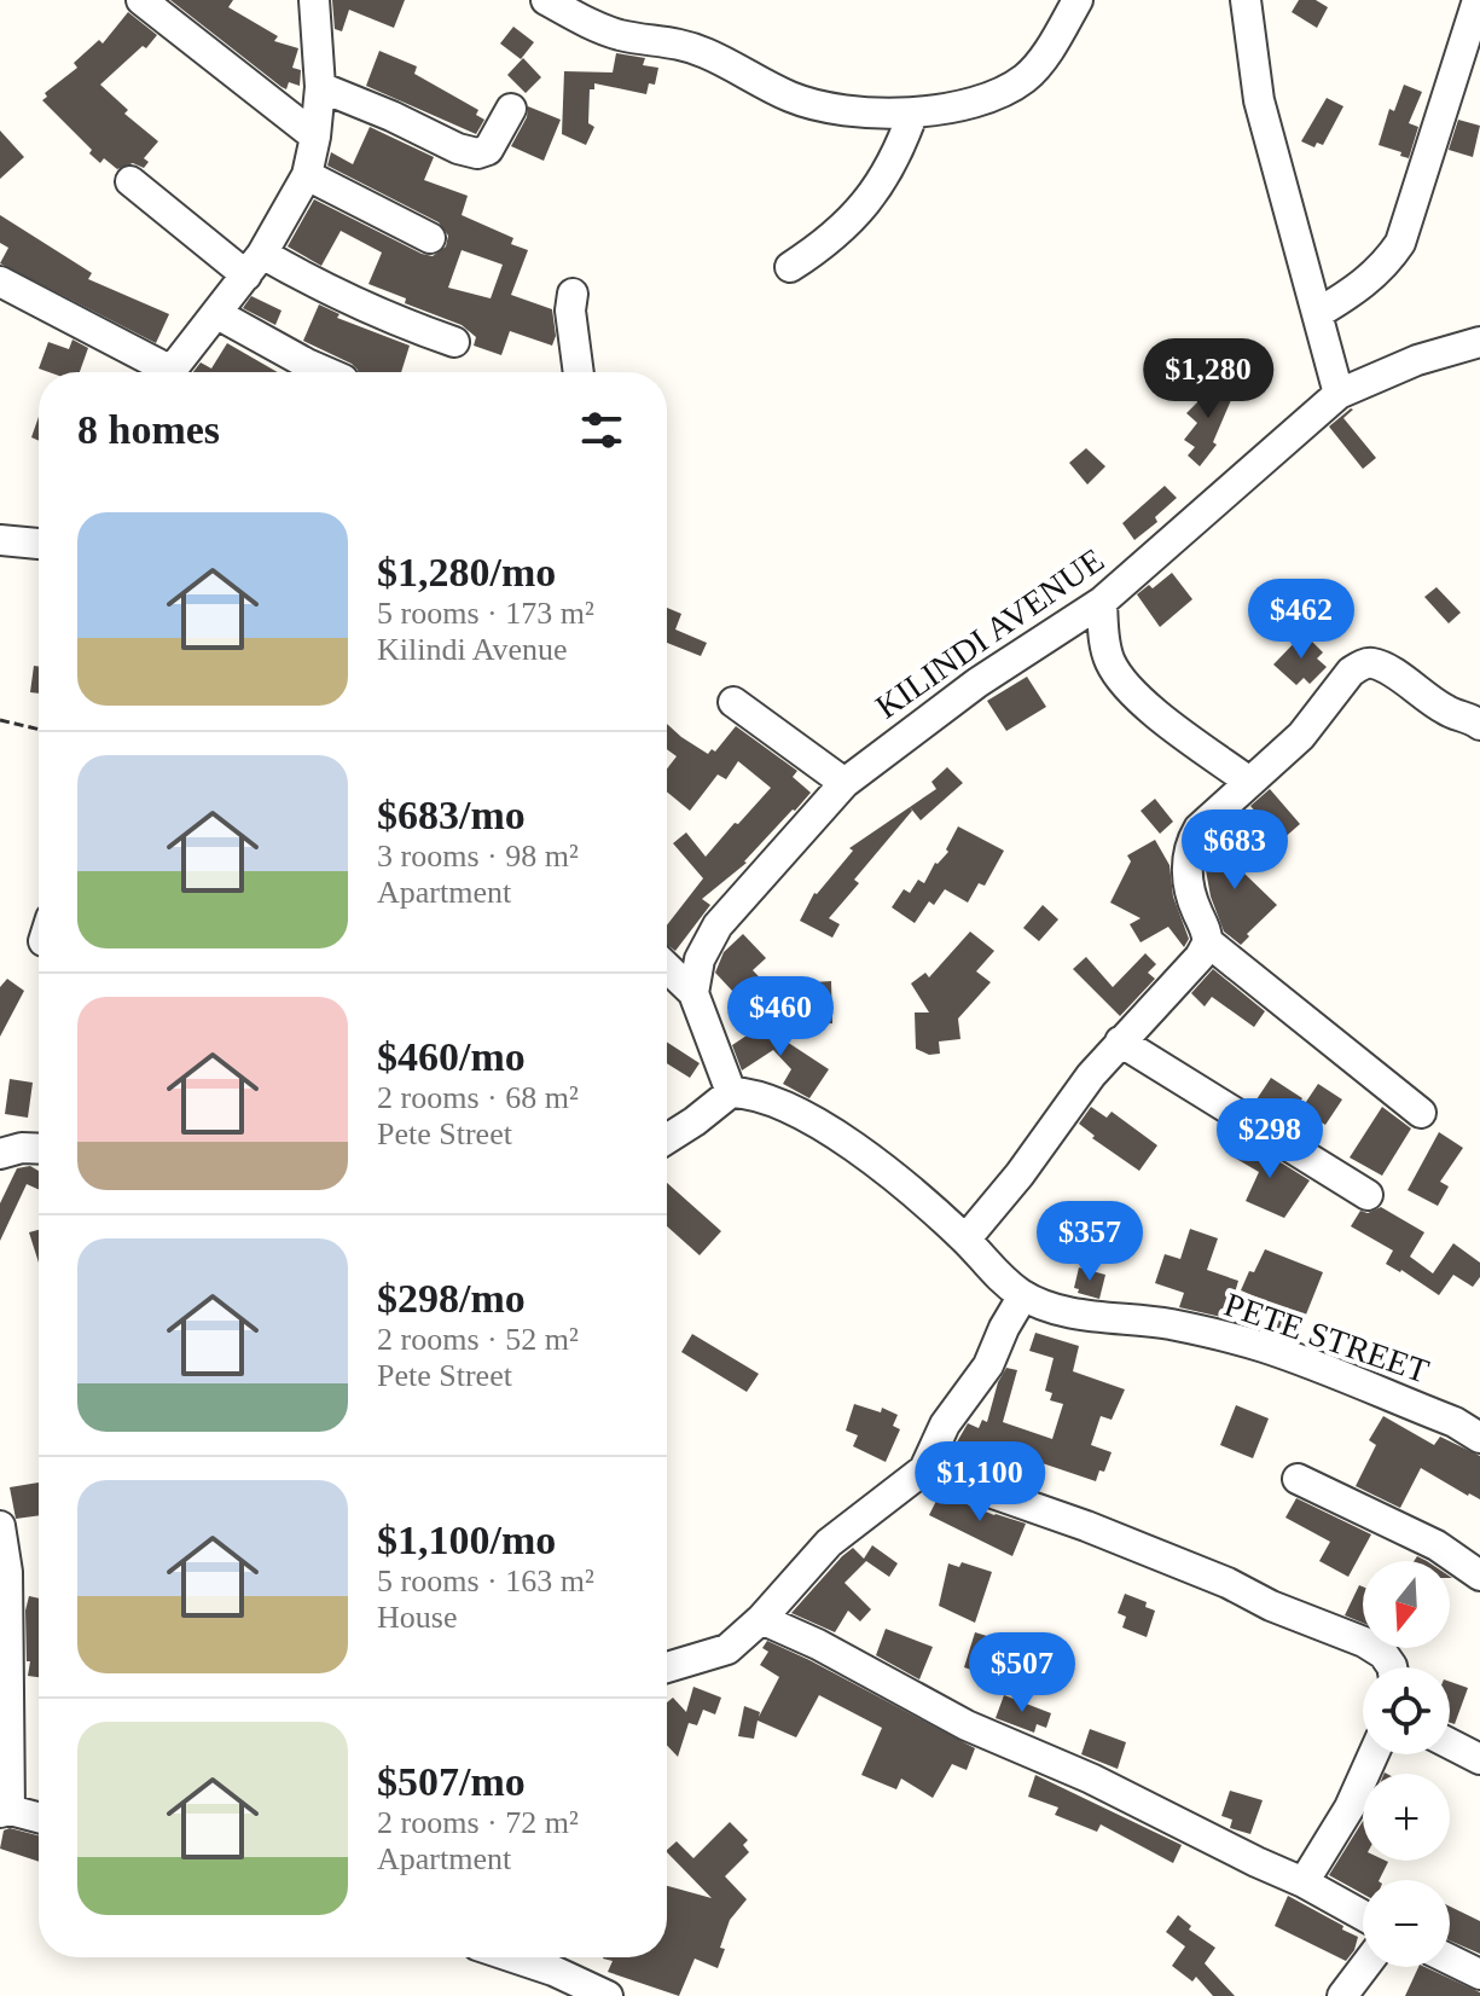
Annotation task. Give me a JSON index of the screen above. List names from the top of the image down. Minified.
{"streets":{"street":["KILINDI AVENUE","PETE STREET"]},"north":"bottom","page":{"price":["$1,280","$462","$683","$460","$298","$357","$1,100","$507"],"heading":"8 homes","list":[{"name":"$1,280/mo","note":"5 rooms · 173 m² · Kilindi Avenue"},{"name":"$683/mo","note":"3 rooms · 98 m² · Apartment"},{"name":"$460/mo","note":"2 rooms · 68 m² · Pete Street"},{"name":"$298/mo","note":"2 rooms · 52 m² · Pete Street"},{"name":"$1,100/mo","note":"5 rooms · 163 m² · House"},{"name":"$507/mo","note":"2 rooms · 72 m² · Apartment"}],"map_buttons":["+","−"]}}
